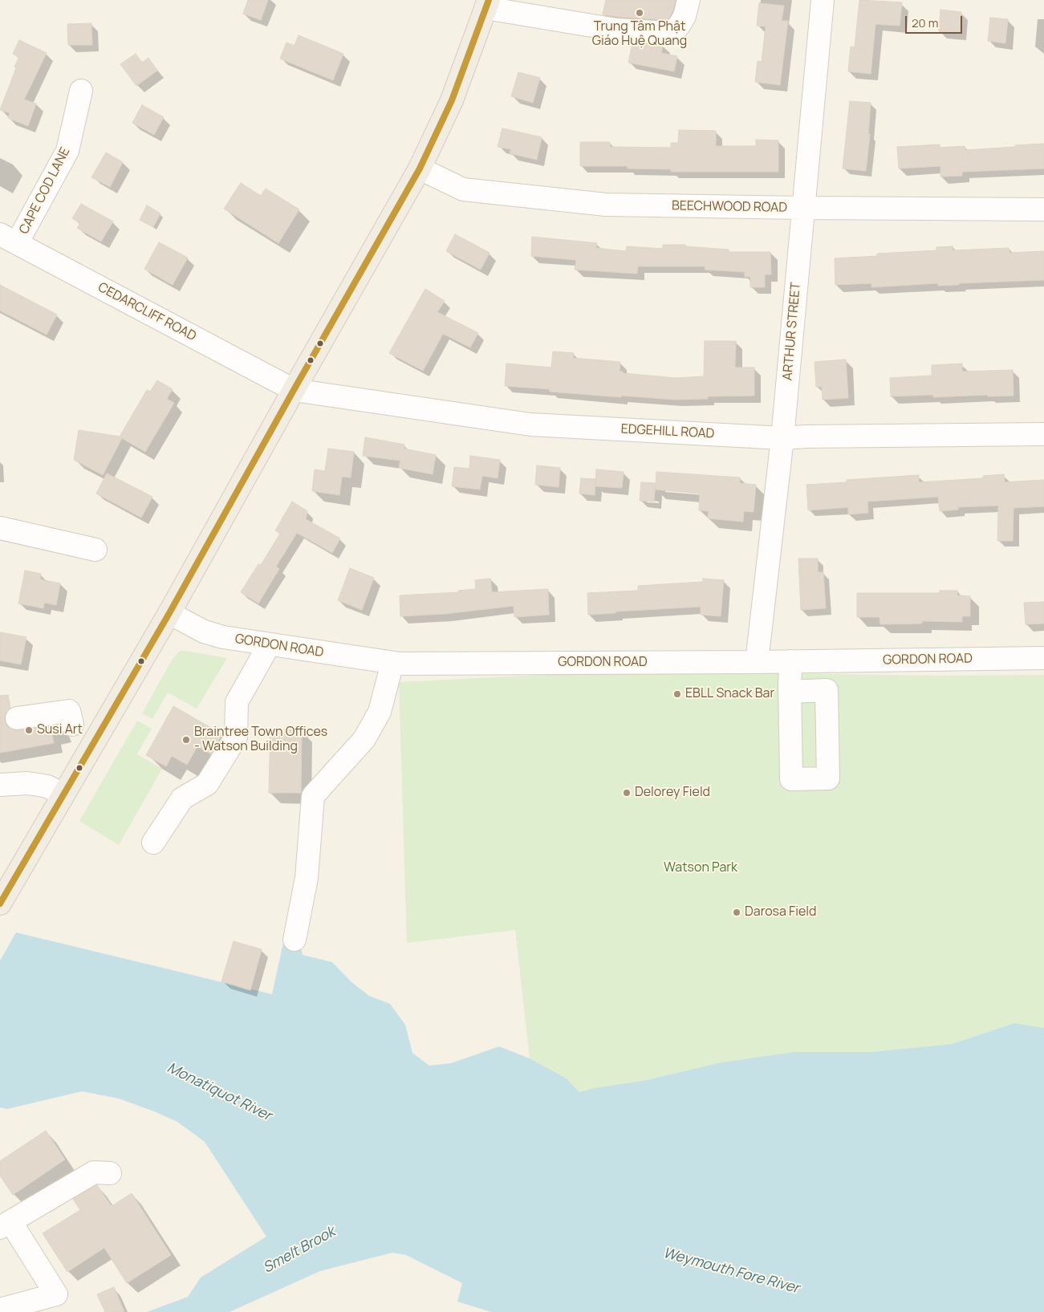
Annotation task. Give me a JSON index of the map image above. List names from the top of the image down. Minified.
{"streets":{"street":["CAPE COD LANE","BEECHWOOD ROAD","CEDARCLIFF ROAD","ARTHUR STREET","EDGEHILL ROAD","GORDON ROAD"]},"crossings":[["CAPE COD LANE","CEDARCLIFF ROAD"],["BEECHWOOD ROAD","ARTHUR STREET"],["CEDARCLIFF ROAD","EDGEHILL ROAD"],["ARTHUR STREET","EDGEHILL ROAD"],["ARTHUR STREET","GORDON ROAD"]],"water":["Monatiquot River","Smelt Brook","Weymouth Fore River"],"parks":["Watson Park"],"places":["Trung Tâm Phật Giáo Huệ Quang","EBLL Snack Bar","Susi Art","Braintree Town Offices - Watson Building","Delorey Field","Darosa Field"],"scale_bar":"20 m"}
